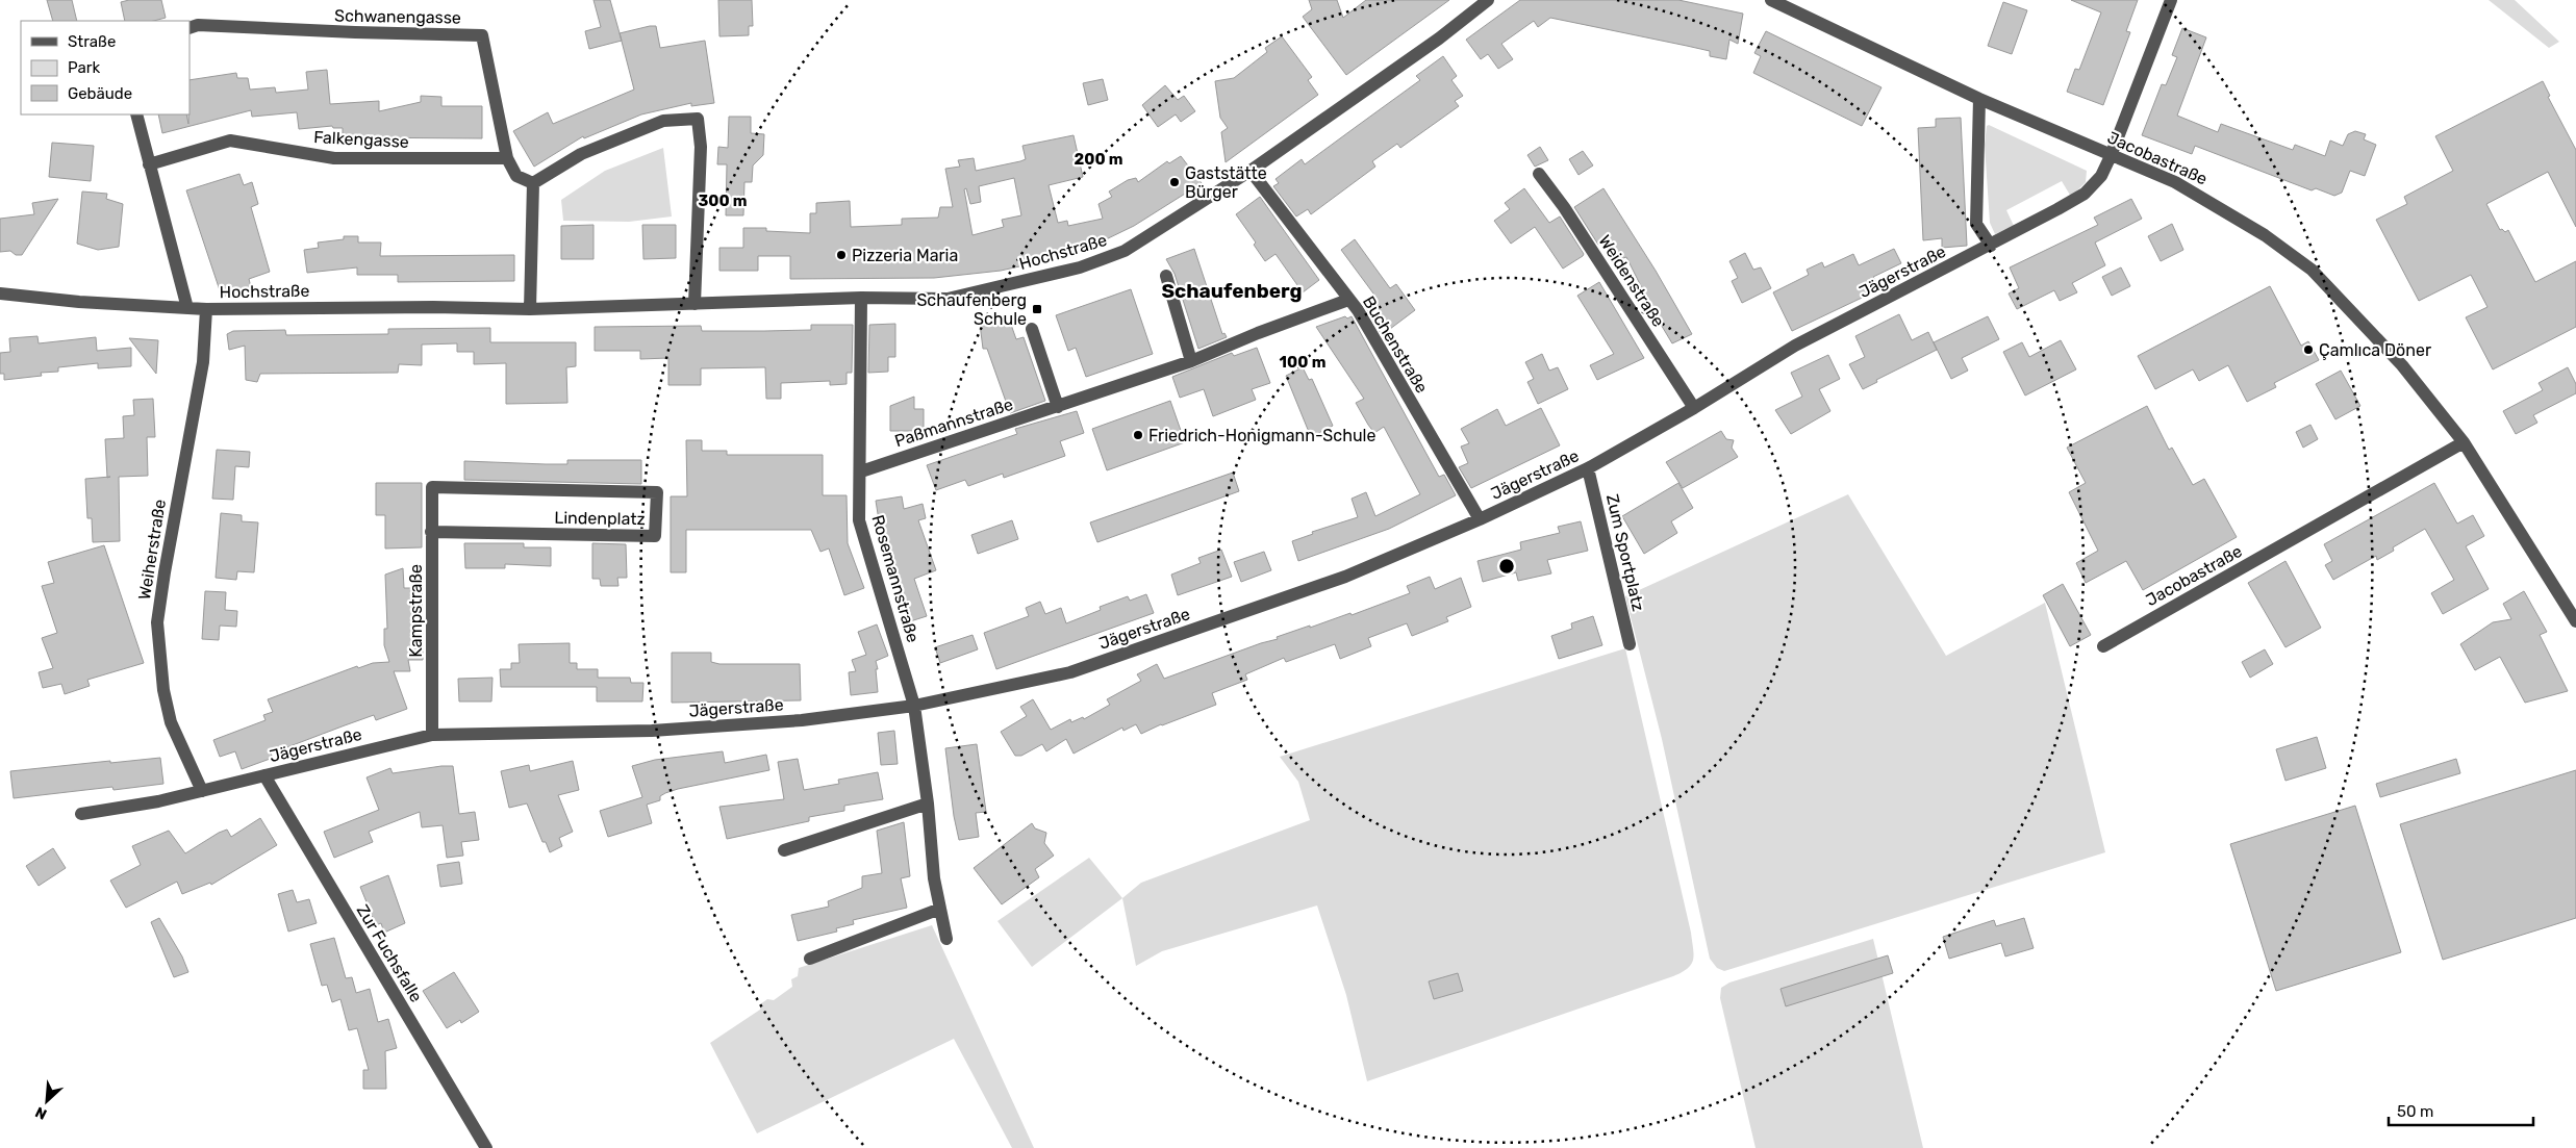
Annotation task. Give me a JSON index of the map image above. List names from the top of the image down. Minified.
{"streets":{"street":["Schwanengasse","Falkengasse","Jacobastraße","Hochstraße","Jägerstraße","Weidenstraße","Buchenstraße","Paßmannstraße","Lindenplatz","Weiherstraße","Zum Sportplatz","Rosemannstraße","Kampstraße","Zur Fuchsfalle"]},"crossings":[["Schwanengasse","Falkengasse"],["Jacobastraße","Jägerstraße"],["Hochstraße","Buchenstraße"],["Hochstraße","Weiherstraße"],["Hochstraße","Rosemannstraße"],["Jägerstraße","Weidenstraße"],["Jägerstraße","Buchenstraße"],["Jägerstraße","Weiherstraße"],["Jägerstraße","Zum Sportplatz"],["Jägerstraße","Rosemannstraße"],["Jägerstraße","Kampstraße"],["Jägerstraße","Zur Fuchsfalle"],["Buchenstraße","Paßmannstraße"],["Paßmannstraße","Rosemannstraße"],["Lindenplatz","Kampstraße"]],"districts":["Schaufenberg"],"places":{"other":["Gaststätte Bürger","Pizzeria Maria","Çamlıca Döner","Friedrich-Honigmann-Schule"],"transit":["Schaufenberg Schule"]},"legend":["Straße","Park","Gebäude"],"scale_bar":"50 m","north":"bottom left","rings":["200 m","300 m","100 m"]}
